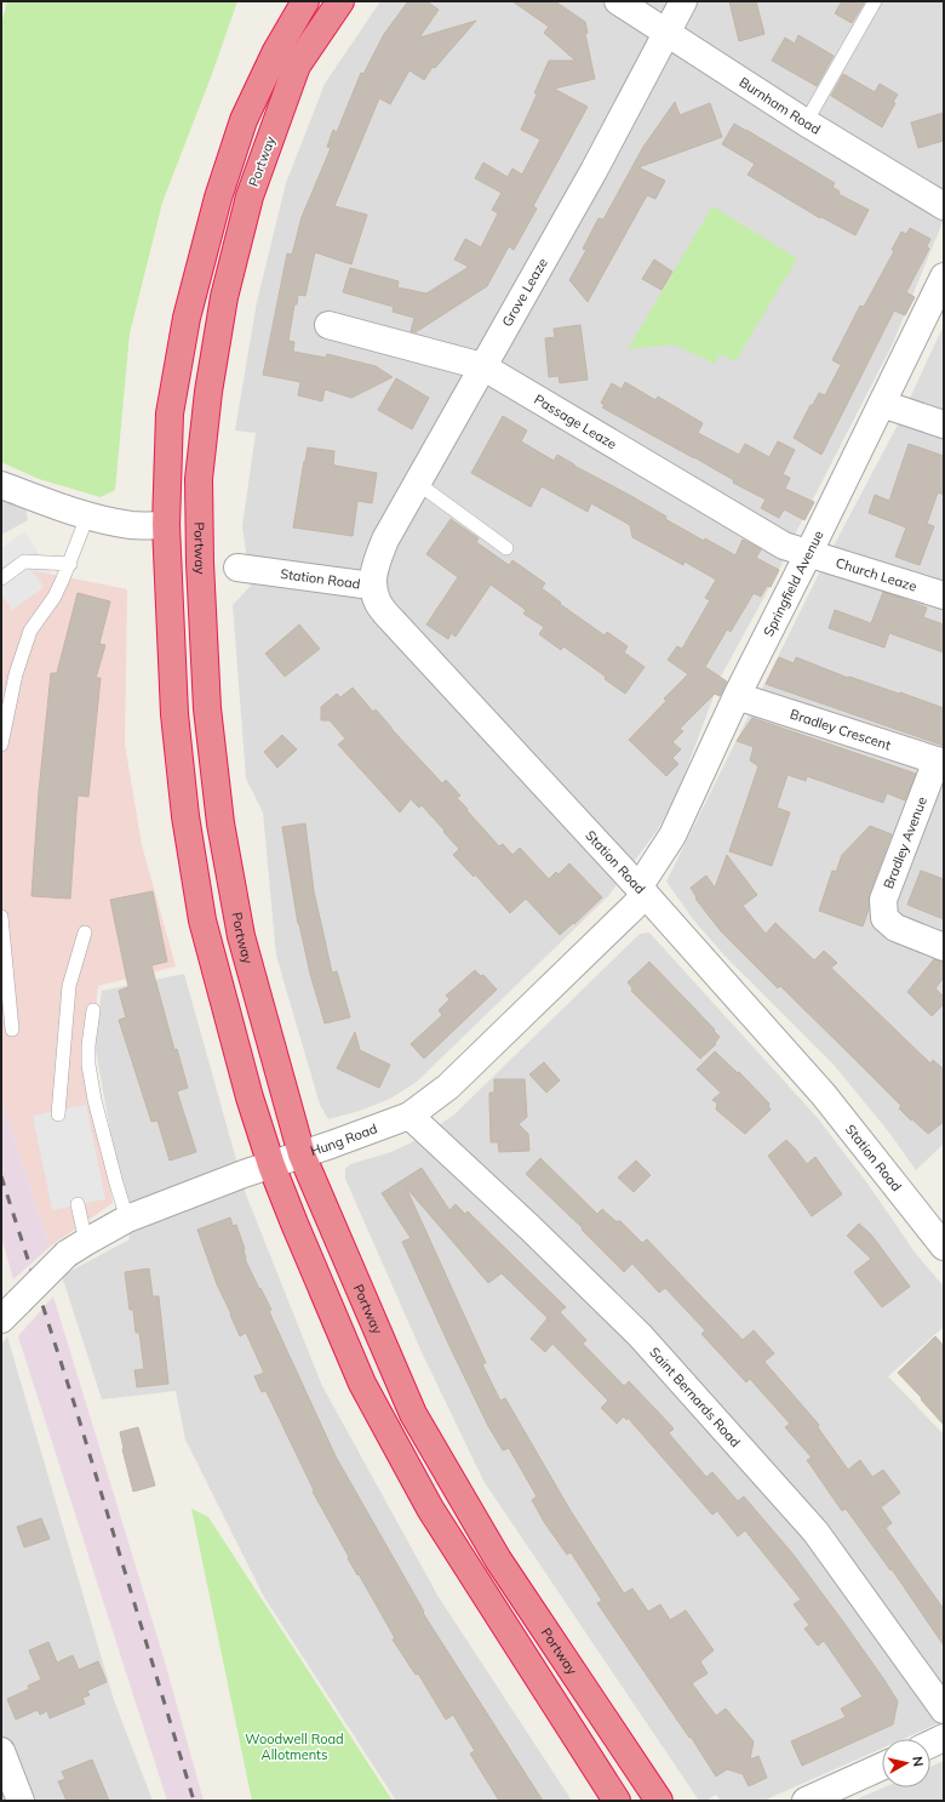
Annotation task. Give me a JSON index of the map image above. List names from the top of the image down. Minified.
{"streets":{"highway":["Portway"],"street":["Burnham Road","Grove Leaze","Passage Leaze","Church Leaze","Station Road","Springfield Avenue","Bradley Crescent","Bradley Avenue","Hung Road","Saint Bernards Road"]},"crossings":[["Burnham Road","Grove Leaze"],["Portway","Hung Road"],["Grove Leaze","Passage Leaze"],["Grove Leaze","Station Road"],["Passage Leaze","Church Leaze"],["Passage Leaze","Springfield Avenue"],["Church Leaze","Springfield Avenue"],["Station Road","Springfield Avenue"],["Station Road","Hung Road"],["Springfield Avenue","Bradley Crescent"],["Springfield Avenue","Hung Road"],["Bradley Crescent","Bradley Avenue"],["Hung Road","Saint Bernards Road"]],"parks":["Woodwell Road Allotments"],"north":"right"}
